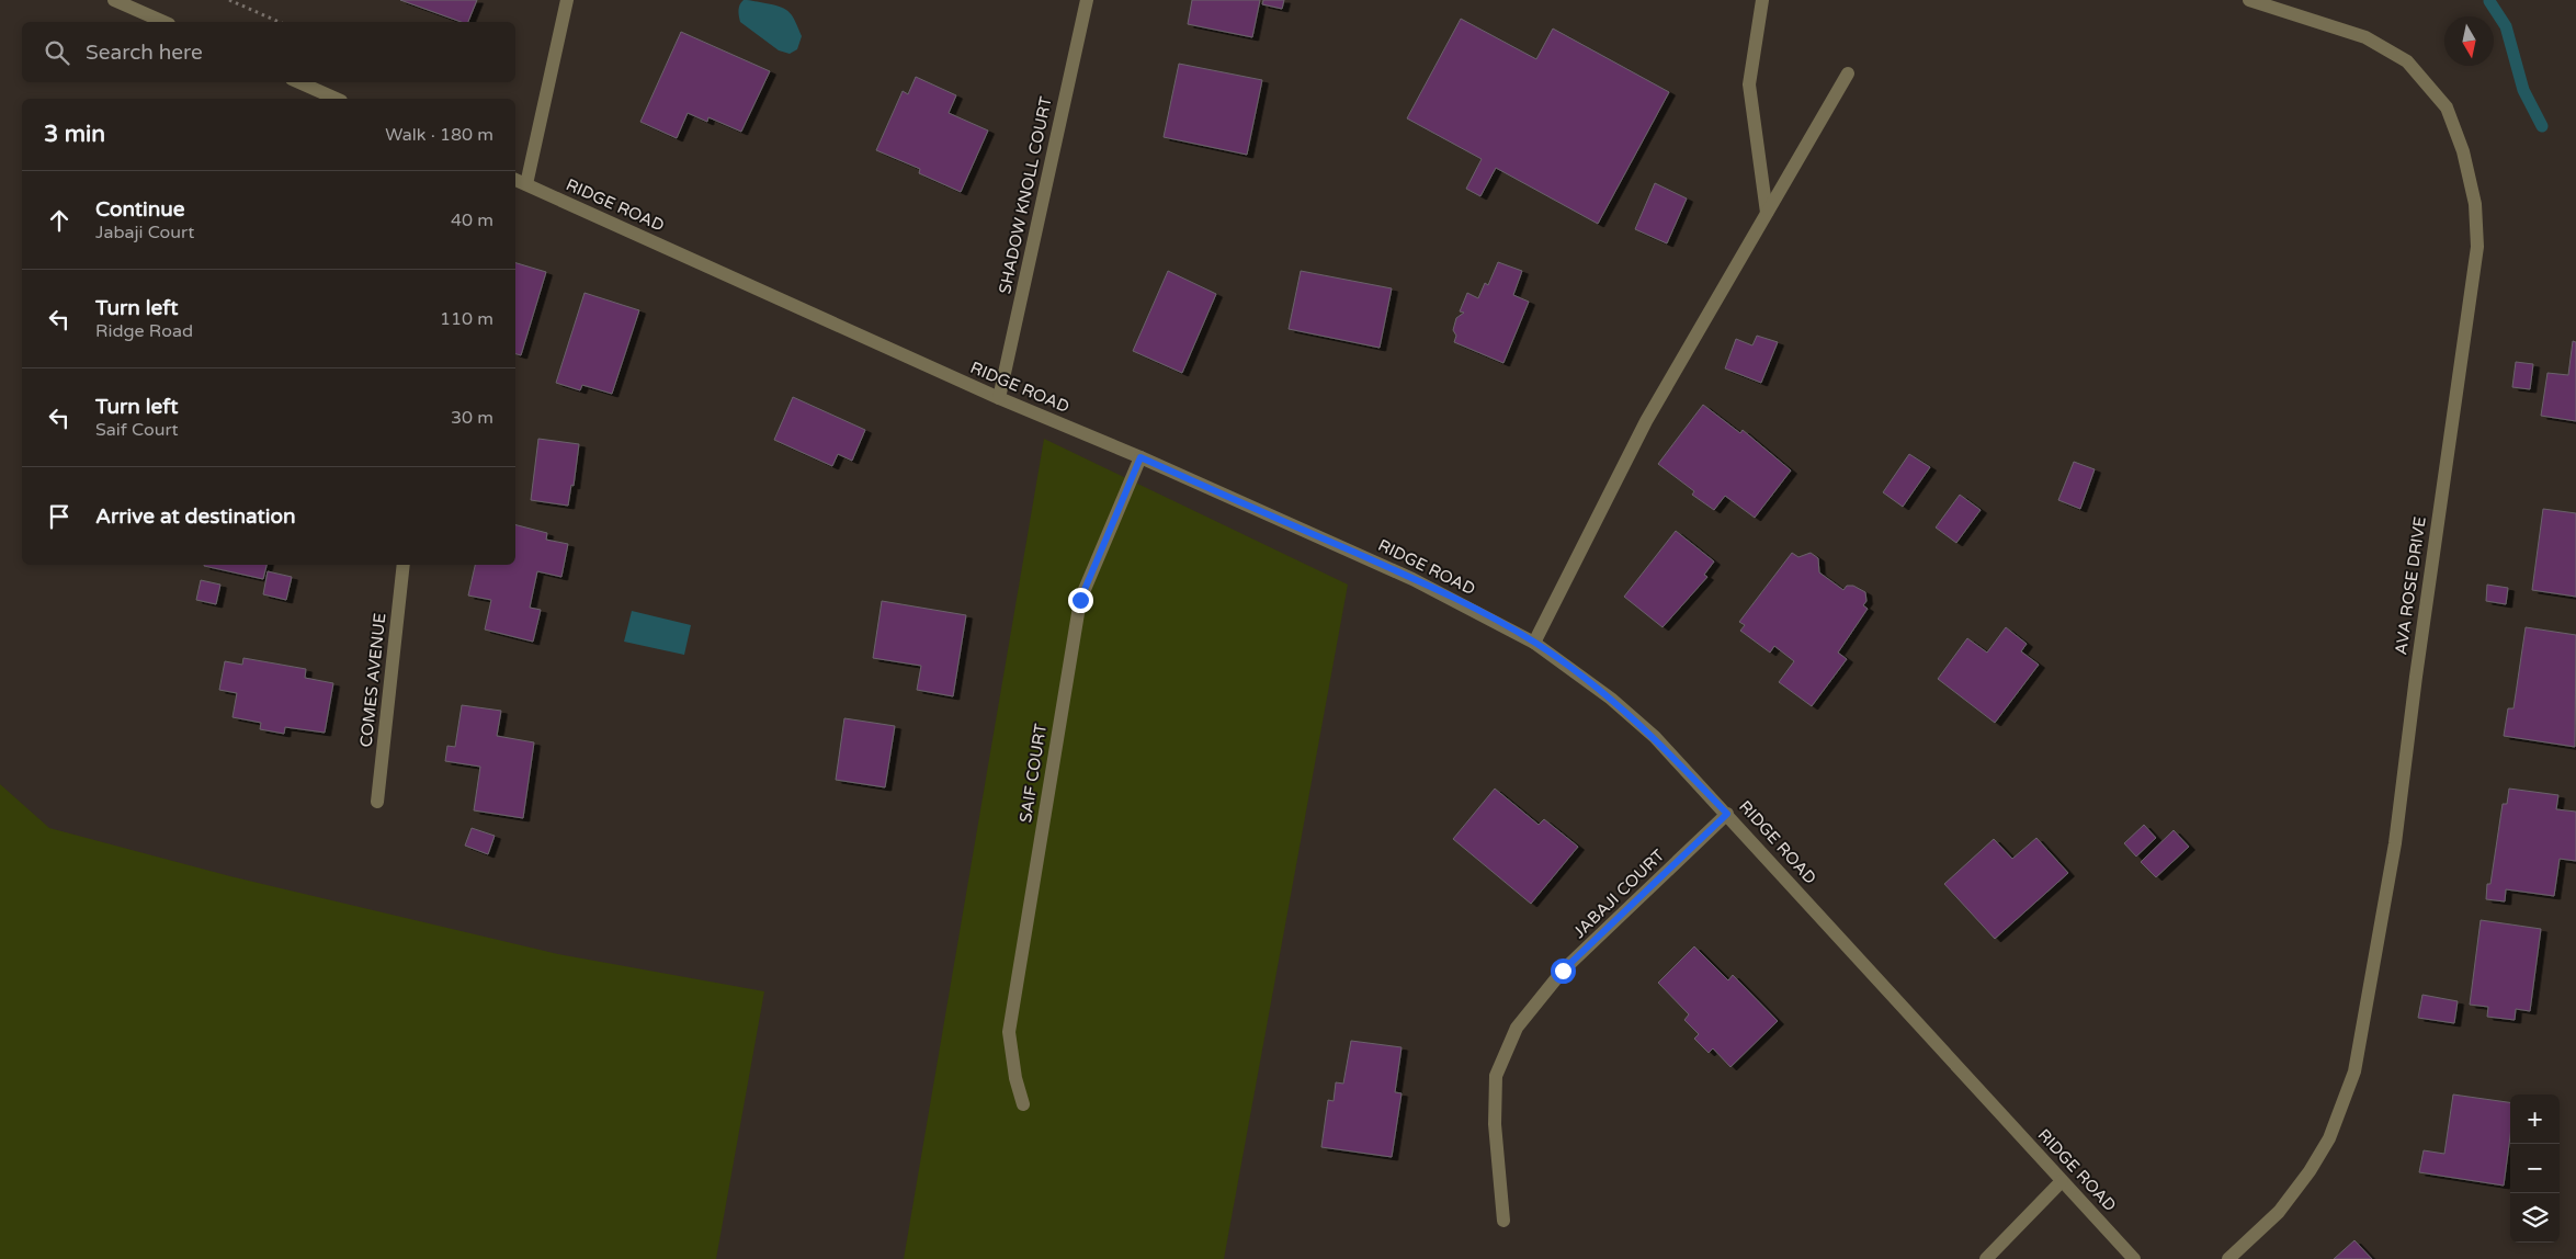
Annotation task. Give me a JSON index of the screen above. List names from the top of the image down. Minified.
{"streets":{"street":["SHADOW KNOLL COURT","RIDGE ROAD","AVA ROSE DRIVE","COMES AVENUE","SAIF COURT","JABAJI COURT"]},"crossings":[["SHADOW KNOLL COURT","RIDGE ROAD"],["RIDGE ROAD","SAIF COURT"],["RIDGE ROAD","JABAJI COURT"]],"north":"bottom","page":{"search":"Search here","heading":["3 min","Walk · 180 m"],"list":[["Continue","Jabaji Court","40 m"],["Turn left","Ridge Road","110 m"],["Turn left","Saif Court","30 m"],"Arrive at destination"],"map_buttons":["+","−"]}}
